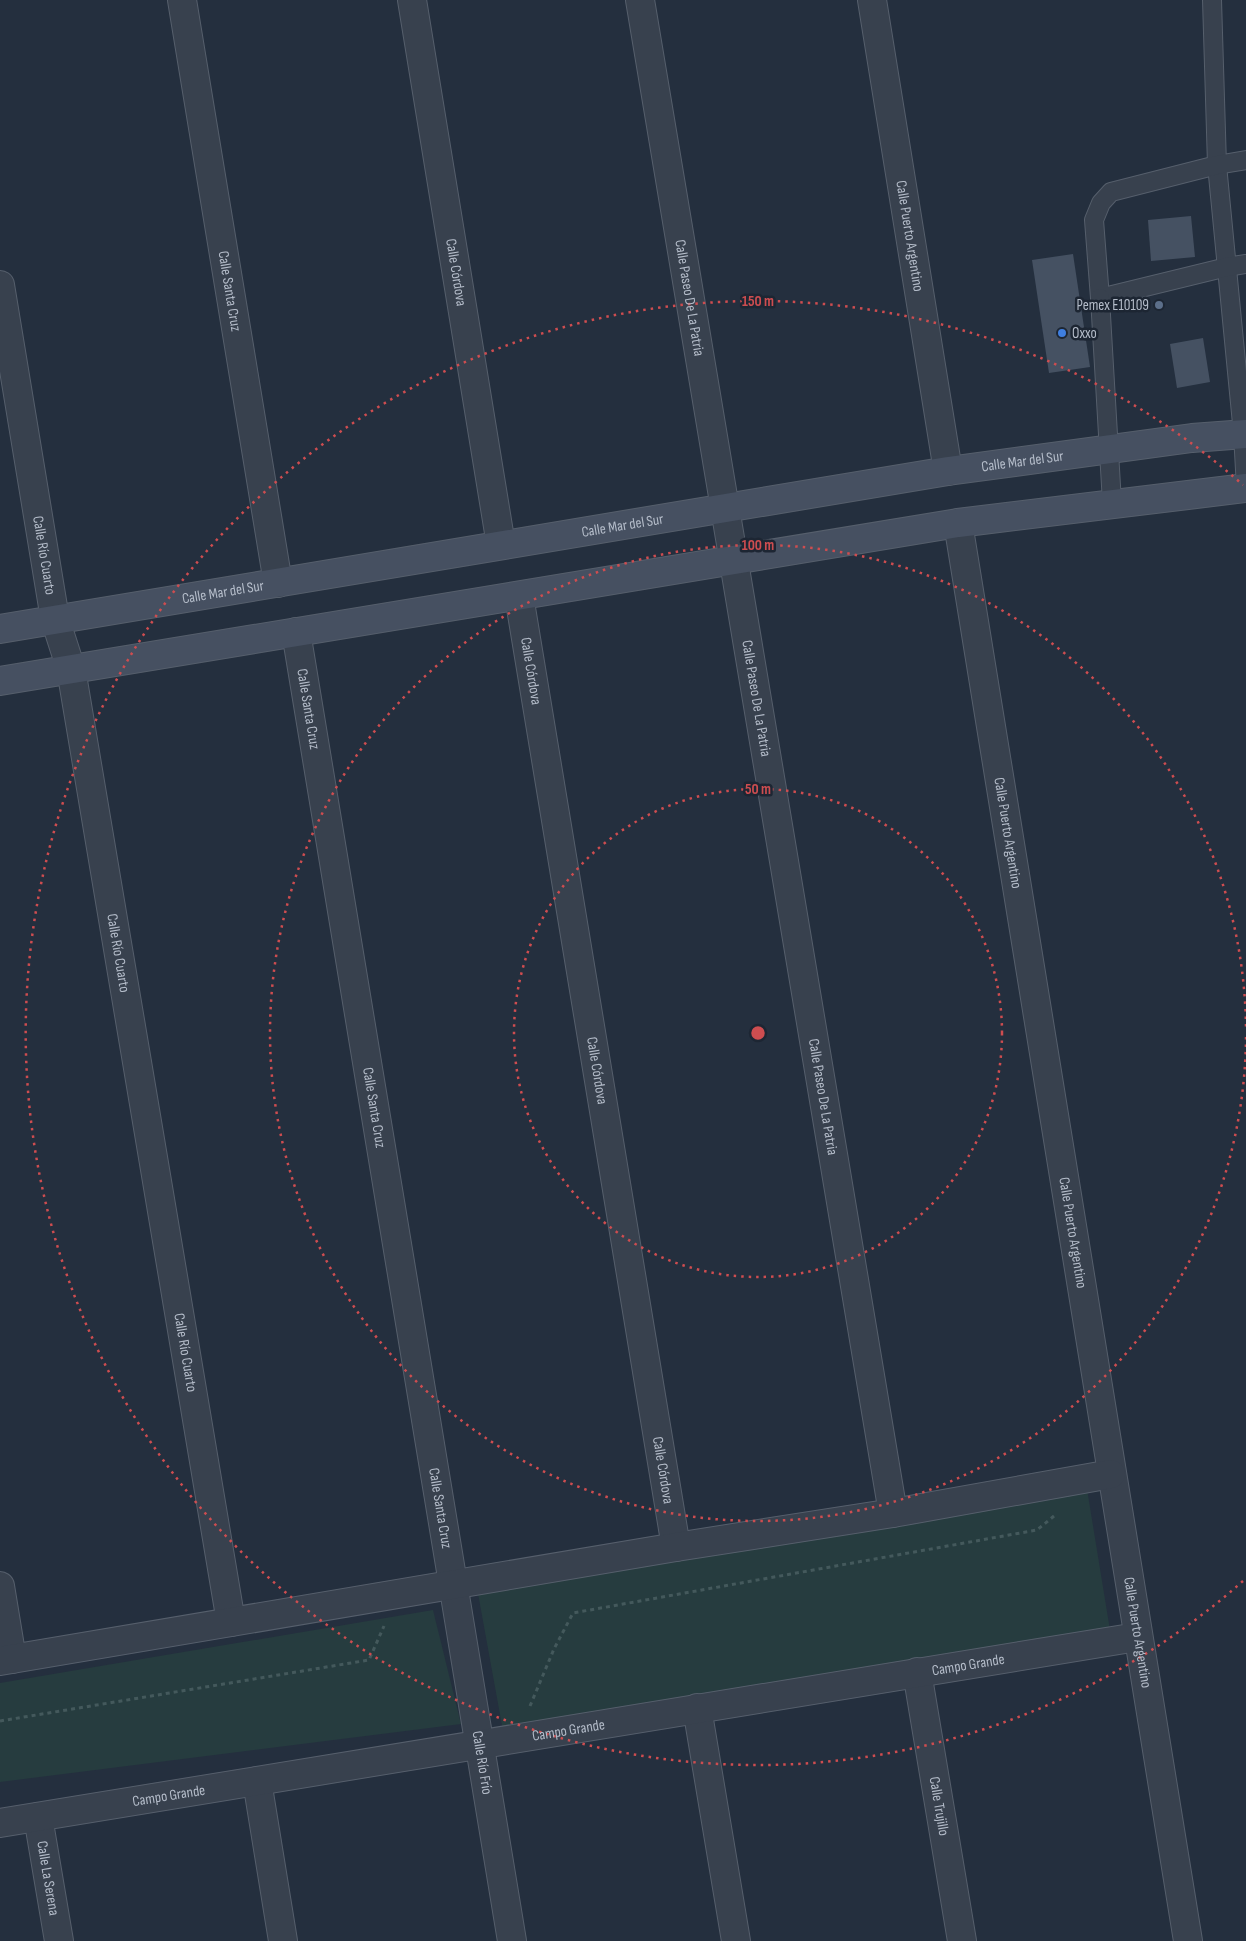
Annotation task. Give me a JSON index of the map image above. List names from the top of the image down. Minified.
{"streets":{"street":["Calle Puerto Argentino","Calle Córdova","Calle Santa Cruz","Calle Paseo De La Patria","Calle Mar del Sur","Calle Río Cuarto","Campo Grande","Calle Río Frío","Calle Trujillo","Calle La Serena"]},"crossings":[["Calle Puerto Argentino","Calle Mar del Sur"],["Calle Puerto Argentino","Campo Grande"],["Calle Córdova","Calle Mar del Sur"],["Calle Santa Cruz","Calle Mar del Sur"],["Calle Santa Cruz","Calle Río Frío"],["Calle Paseo De La Patria","Calle Mar del Sur"],["Calle Mar del Sur","Calle Río Cuarto"],["Campo Grande","Calle Río Frío"],["Campo Grande","Calle Trujillo"],["Campo Grande","Calle La Serena"]],"places":["Pemex E10109","Oxxo"],"rings":["150 m","100 m","50 m"]}
